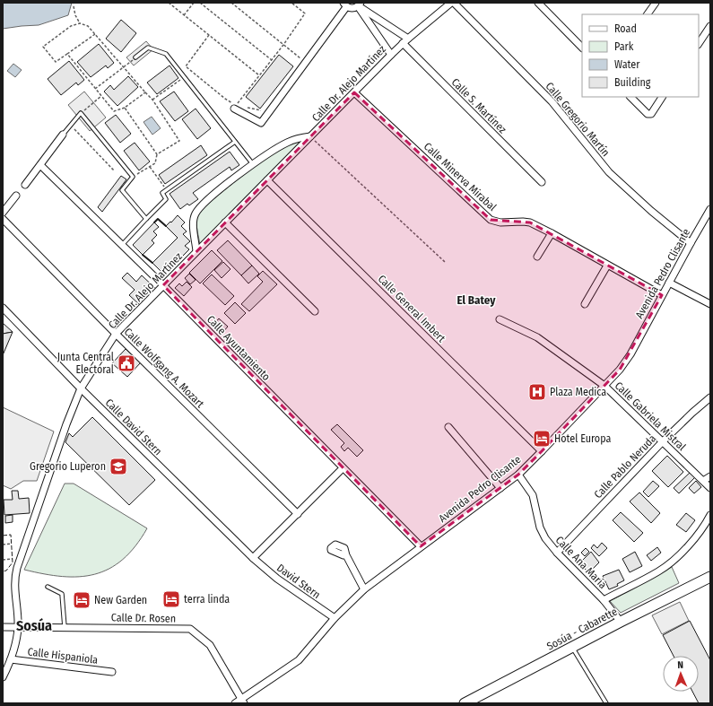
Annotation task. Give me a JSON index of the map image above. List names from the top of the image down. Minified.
{"streets":{"main road":["Sosúa - Cabarette"],"street":["Calle Dr. Alejo Martínez","Calle S. Martínez","Calle Gregorio Martín","Calle Minerva Mirabal","Avenida Pedro Clisante","Calle General Imbert","Calle Ayuntamiento","Calle Wolfgang A. Mozart","Calle Gabriela Mistral","Calle David Stern","Calle Pablo Neruda","Calle Ana María","David Stern","Calle Dr. Rosen","Calle Hispaniola"]},"crossings":[["Calle Dr. Alejo Martínez","Calle S. Martínez"],["Calle Dr. Alejo Martínez","Calle Gregorio Martín"],["Calle Dr. Alejo Martínez","Calle Minerva Mirabal"],["Calle Dr. Alejo Martínez","Calle General Imbert"],["Calle Dr. Alejo Martínez","Calle Ayuntamiento"],["Calle Dr. Alejo Martínez","Calle Wolfgang A. Mozart"],["Calle Dr. Alejo Martínez","Calle David Stern"],["Calle Dr. Alejo Martínez","Calle Dr. Rosen"],["Calle Dr. Alejo Martínez","Calle Hispaniola"],["Calle Gregorio Martín","Avenida Pedro Clisante"],["Calle Minerva Mirabal","Avenida Pedro Clisante"],["Avenida Pedro Clisante","Calle General Imbert"],["Avenida Pedro Clisante","Calle Ayuntamiento"],["Avenida Pedro Clisante","Calle Gabriela Mistral"],["Avenida Pedro Clisante","Calle Ana María"],["Avenida Pedro Clisante","David Stern"],["Avenida Pedro Clisante","Calle Dr. Rosen"],["Calle Gabriela Mistral","Calle Pablo Neruda"],["Calle David Stern","David Stern"],["Calle Pablo Neruda","Calle Ana María"],["Calle Ana María","Sosúa - Cabarette"]],"districts":["El Batey","Sosúa"],"places":{"public building":["Junta Central Electoral"],"hospital":["Plaza Medica"],"hotel":["Hotel Europa","terra linda","New Garden"],"school or university":["Gregorio Luperon"]},"legend":["Road","Park","Water","Building"],"north":"top"}
